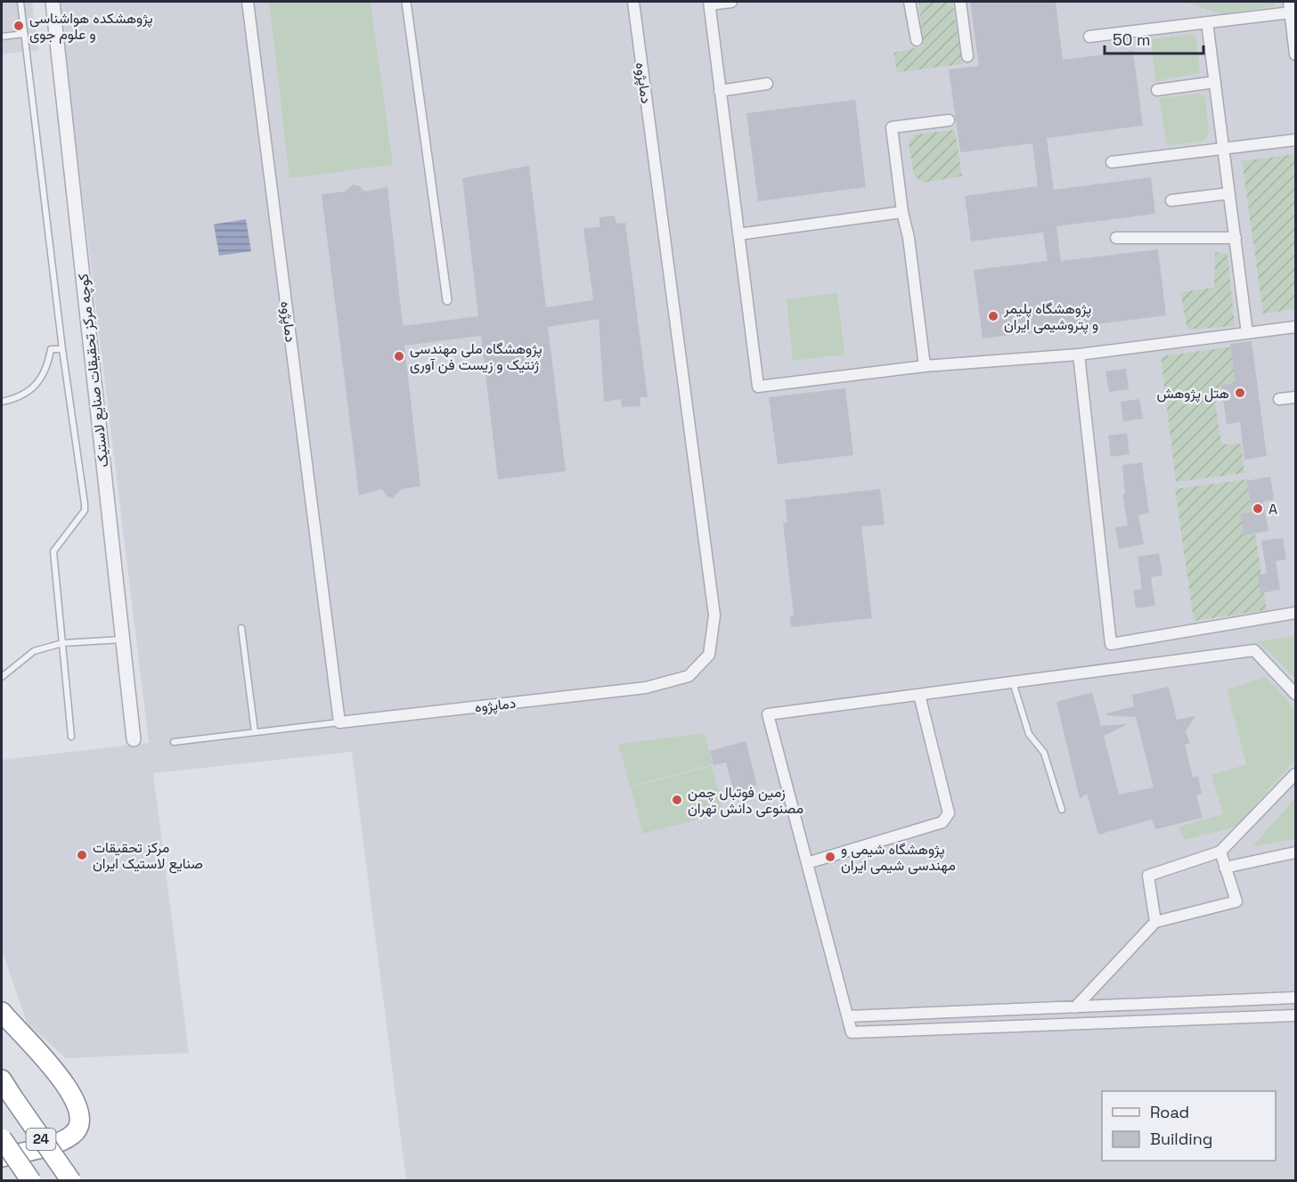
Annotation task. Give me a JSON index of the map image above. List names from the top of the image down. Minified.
{"streets":{"highway":["24"],"street":["دماپژوه","کوچه مرکز تحقیقات صنایع لاستیک"]},"places":["پژوهشکده هواشناسی و علوم جوی","پژوهشگاه پلیمر و پتروشیمی ایران","پژوهشگاه ملی مهندسی ژنتیک و زیست فن آوری","هتل پژوهش","A","زمین فوتبال چمن مصنوعی دانش تهران","مرکز تحقیقات صنایع لاستیک ایران","پژوهشگاه شیمی و مهندسی شیمی ایران"],"legend":["Road","Building"],"scale_bar":"50 m"}
